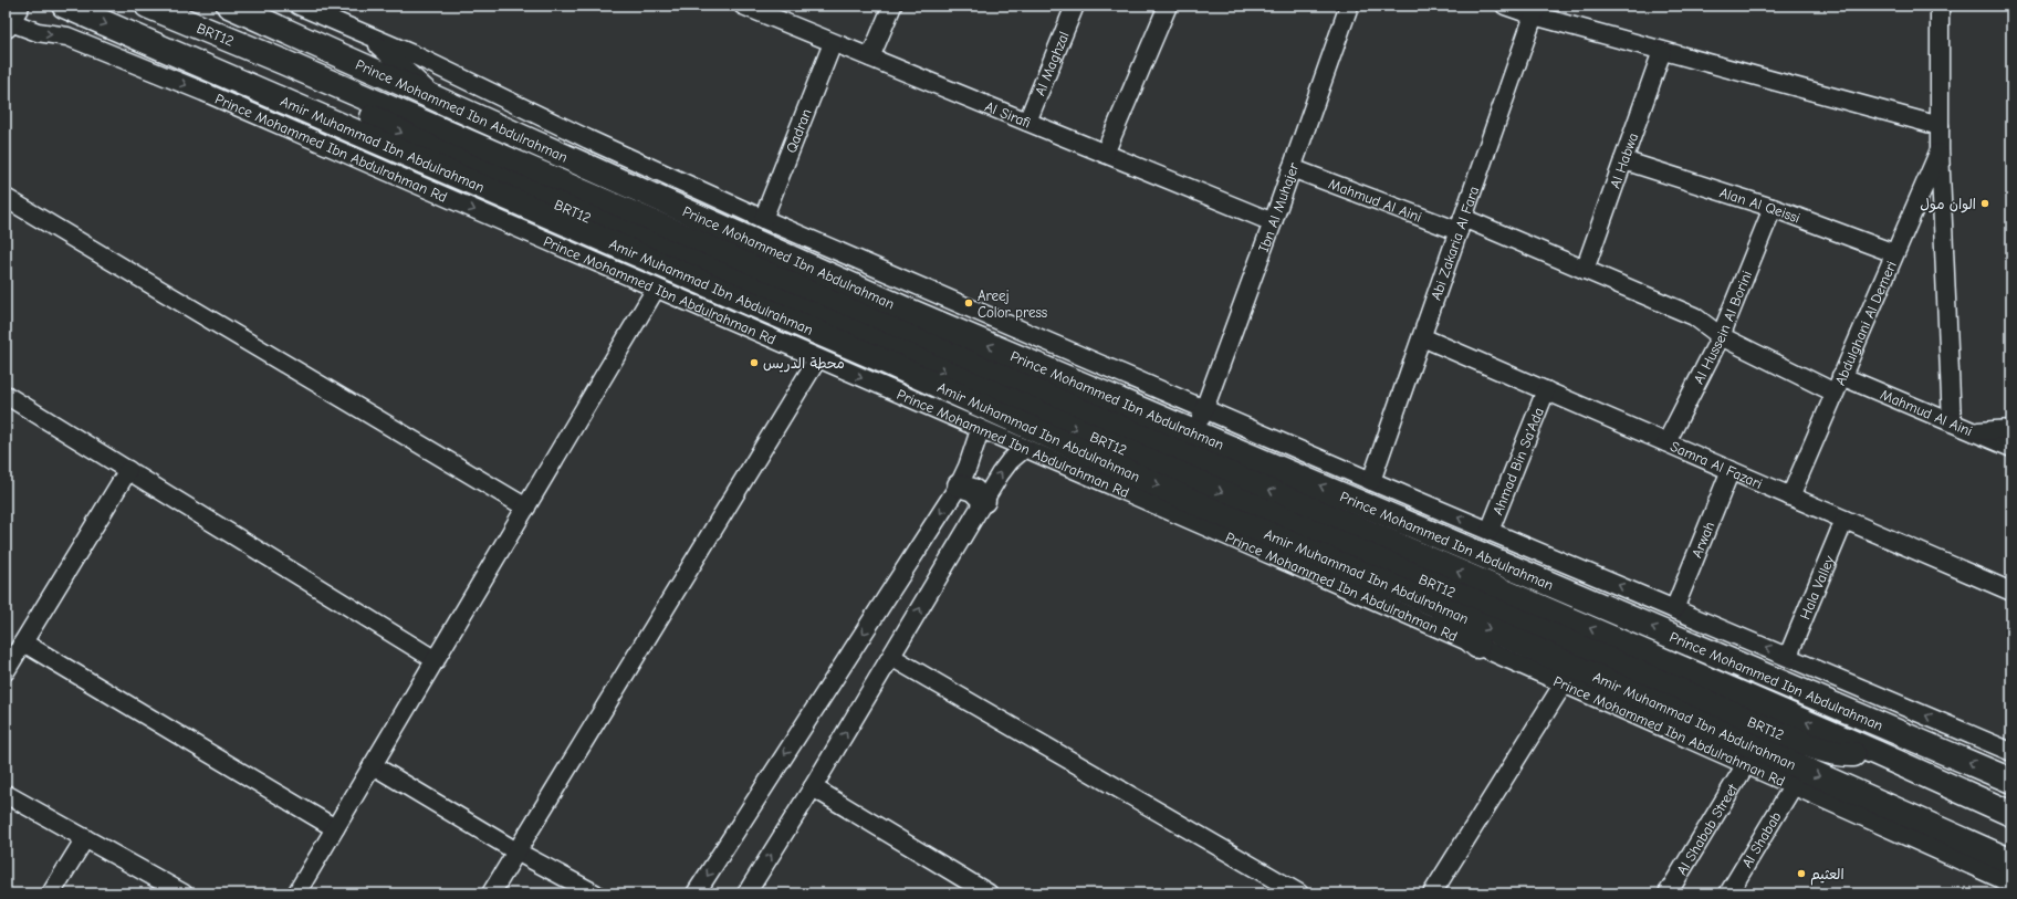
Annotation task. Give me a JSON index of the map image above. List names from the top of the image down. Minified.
{"streets":{"main road":["BRT12","Prince Mohammed Ibn Abdulrahman","Amir Muhammad Ibn Abdulrahman"],"street":["Al Maghzal","Al Sirafi","Qadran","Prince Mohammed Ibn Abdulrahman Rd","Al Habwa","Mahmud Al Aini","Alan Al Qeissi","Ibn Al Muhajer","Abi Zakaria Al Fara","Abdulghani Al Demeri","Al Hussein Al Borini","Ahmad Bin Sa'Ada","Samra Al Fazari","Arwah","Hala Valley","Al Shabab Street","Al Shabab"]},"crossings":[["Al Maghzal","Al Sirafi"],["Prince Mohammed Ibn Abdulrahman","Ibn Al Muhajer"],["Al Sirafi","Qadran"],["Al Sirafi","Ibn Al Muhajer"],["Amir Muhammad Ibn Abdulrahman","Prince Mohammed Ibn Abdulrahman Rd"],["Prince Mohammed Ibn Abdulrahman Rd","Al Shabab Street"],["Prince Mohammed Ibn Abdulrahman Rd","Al Shabab"],["Al Habwa","Mahmud Al Aini"],["Al Habwa","Alan Al Qeissi"],["Mahmud Al Aini","Ibn Al Muhajer"],["Mahmud Al Aini","Abi Zakaria Al Fara"],["Mahmud Al Aini","Abdulghani Al Demeri"],["Mahmud Al Aini","Al Hussein Al Borini"],["Alan Al Qeissi","Abdulghani Al Demeri"],["Alan Al Qeissi","Al Hussein Al Borini"],["Abi Zakaria Al Fara","Samra Al Fazari"],["Abdulghani Al Demeri","Samra Al Fazari"],["Al Hussein Al Borini","Samra Al Fazari"],["Ahmad Bin Sa'Ada","Samra Al Fazari"],["Samra Al Fazari","Arwah"],["Samra Al Fazari","Hala Valley"]],"one_way":["Prince Mohammed Ibn Abdulrahman","Amir Muhammad Ibn Abdulrahman"],"places":["الوان مول","Areej Color press","محطة الدريس","العثيم"]}
